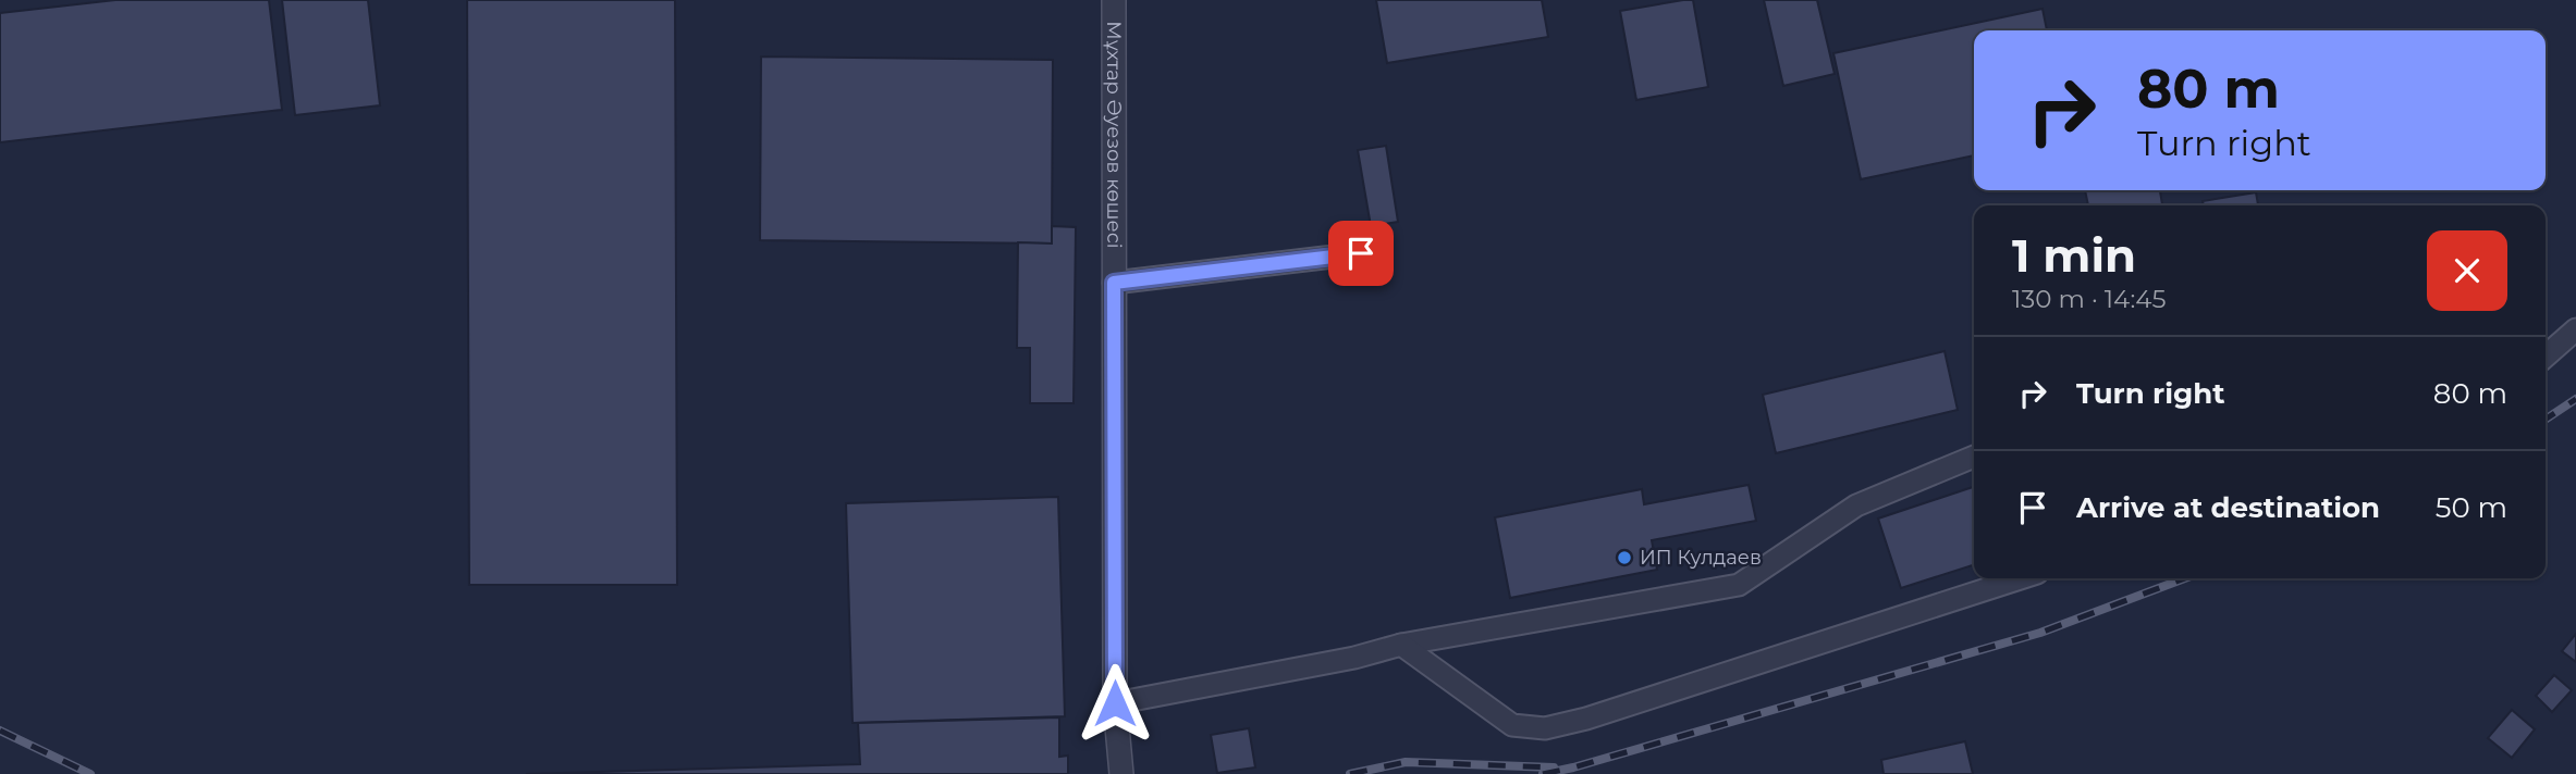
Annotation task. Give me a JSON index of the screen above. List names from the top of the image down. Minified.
{"streets":{"street":["Мұхтар Әуезов көшесі"]},"places":["ИП Кулдаев"],"page":{"turn":["80 m","Turn right"],"heading":["1 min","130 m · 14:45"],"list":[{"name":"Turn right","value":"80 m"},{"name":"Arrive at destination","value":"50 m"}]}}
